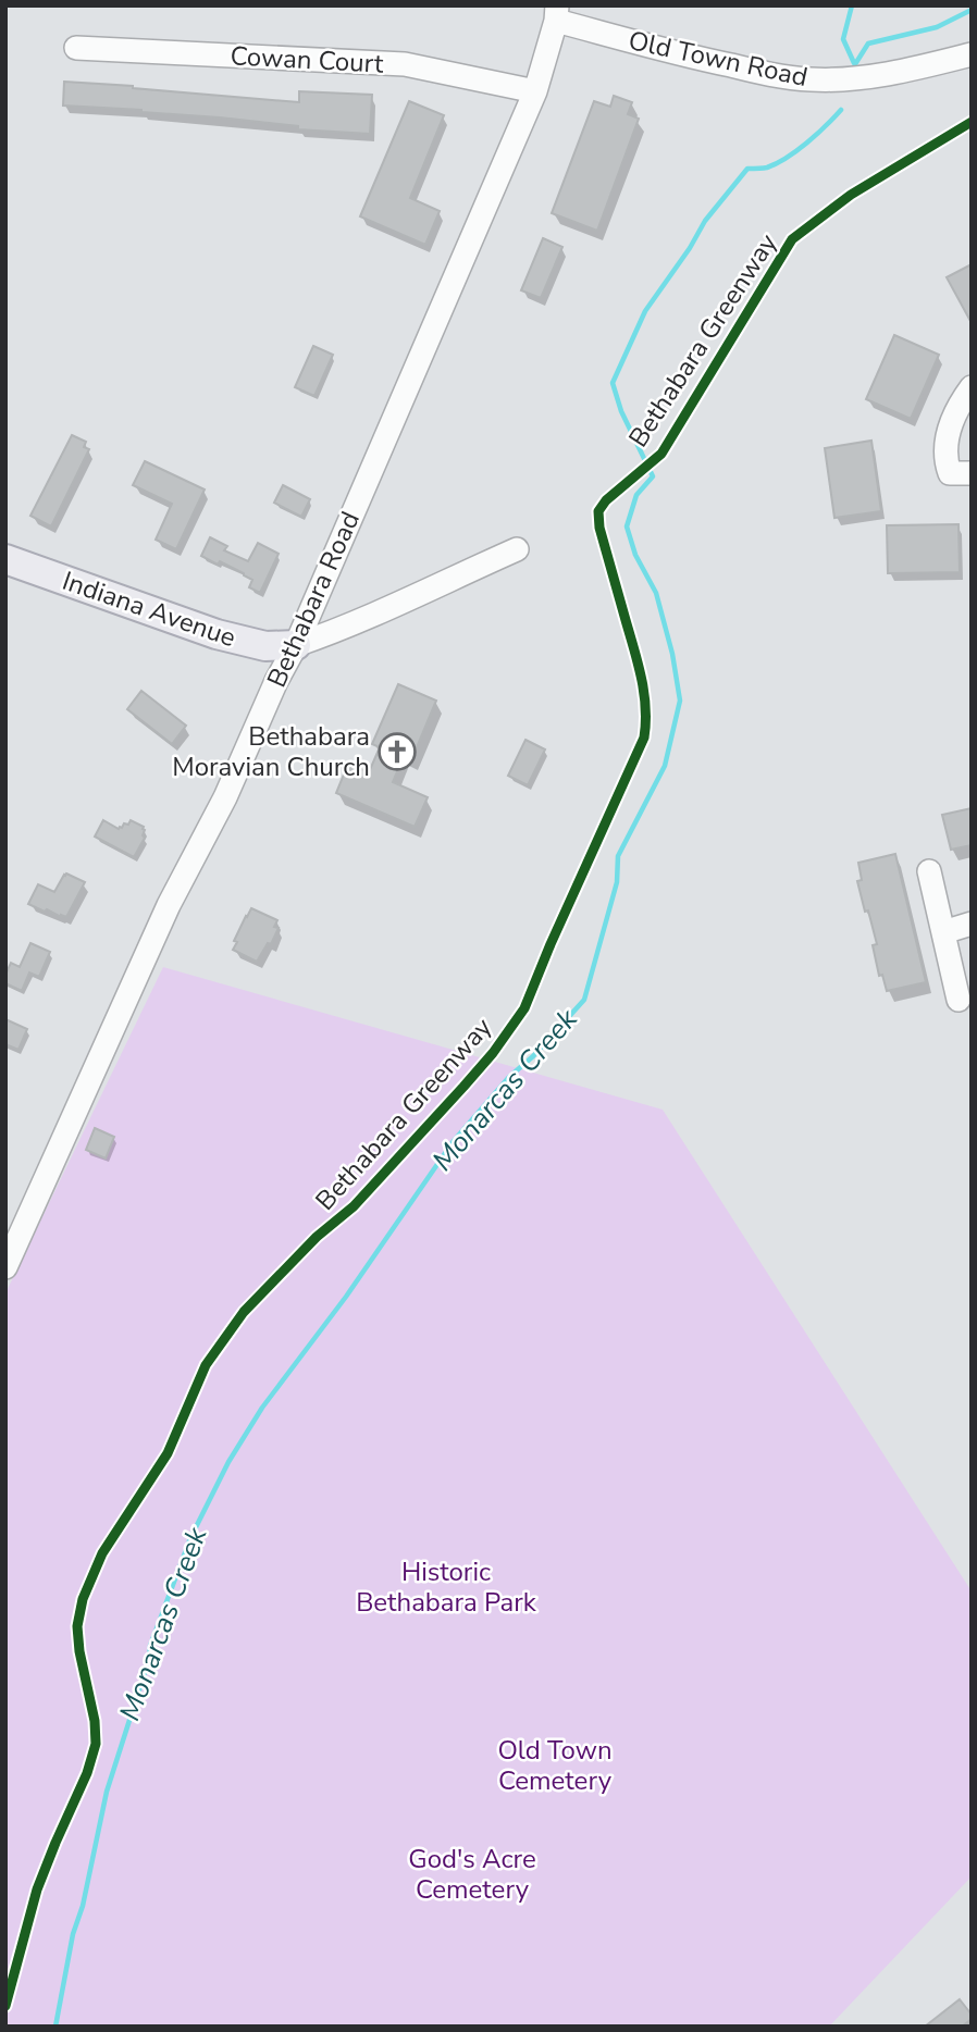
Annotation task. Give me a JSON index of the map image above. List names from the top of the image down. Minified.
{"streets":{"main road":["Indiana Avenue"],"street":["Old Town Road","Cowan Court","Bethabara Road"],"cycle path":["Bethabara Greenway"]},"crossings":[["Old Town Road","Bethabara Road"],["Cowan Court","Bethabara Road"],["Bethabara Road","Indiana Avenue"]],"water":["Monarcas Creek"],"parks":["Historic Bethabara Park","Old Town Cemetery","God's Acre Cemetery"],"places":{"church":["Bethabara Moravian Church"]}}
